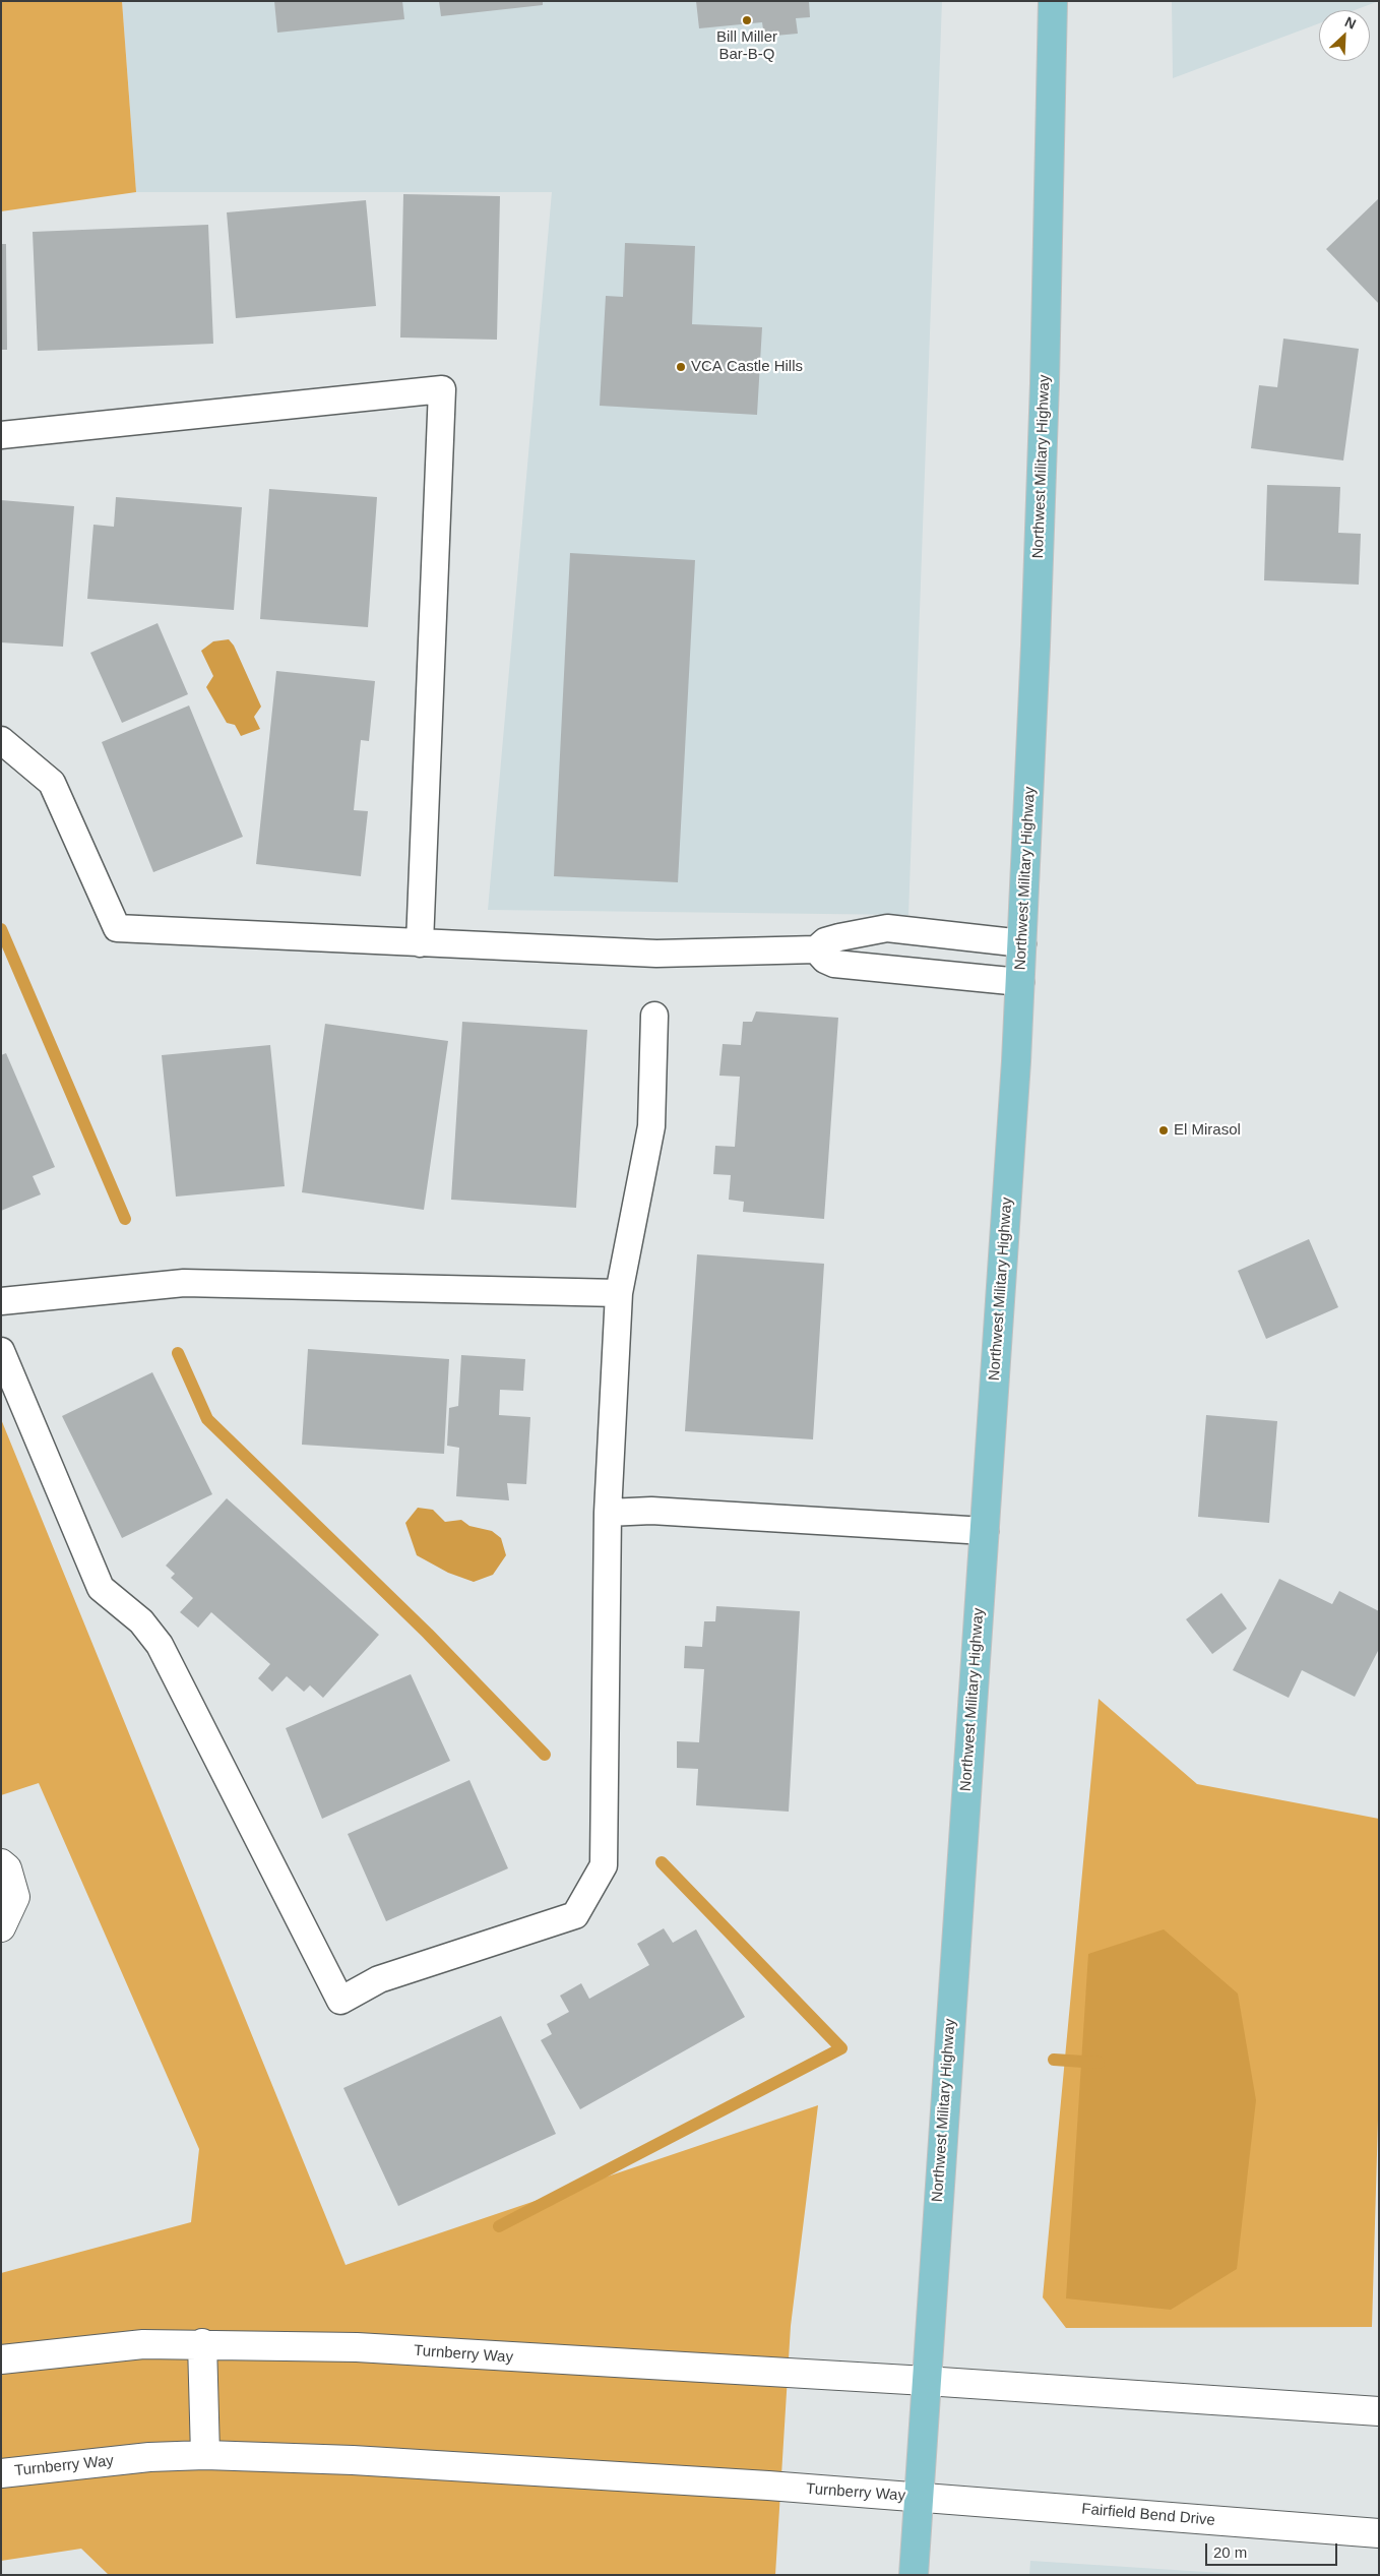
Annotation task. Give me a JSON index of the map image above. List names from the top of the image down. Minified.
{"streets":{"main road":["Northwest Military Highway"],"street":["Turnberry Way","Fairfield Bend Drive"]},"crossings":[["Northwest Military Highway","Turnberry Way"],["Northwest Military Highway","Fairfield Bend Drive"],["Turnberry Way","Fairfield Bend Drive"]],"places":["Bill Miller Bar-B-Q","VCA Castle Hills","El Mirasol"],"scale_bar":"20 m","north":"top right"}
